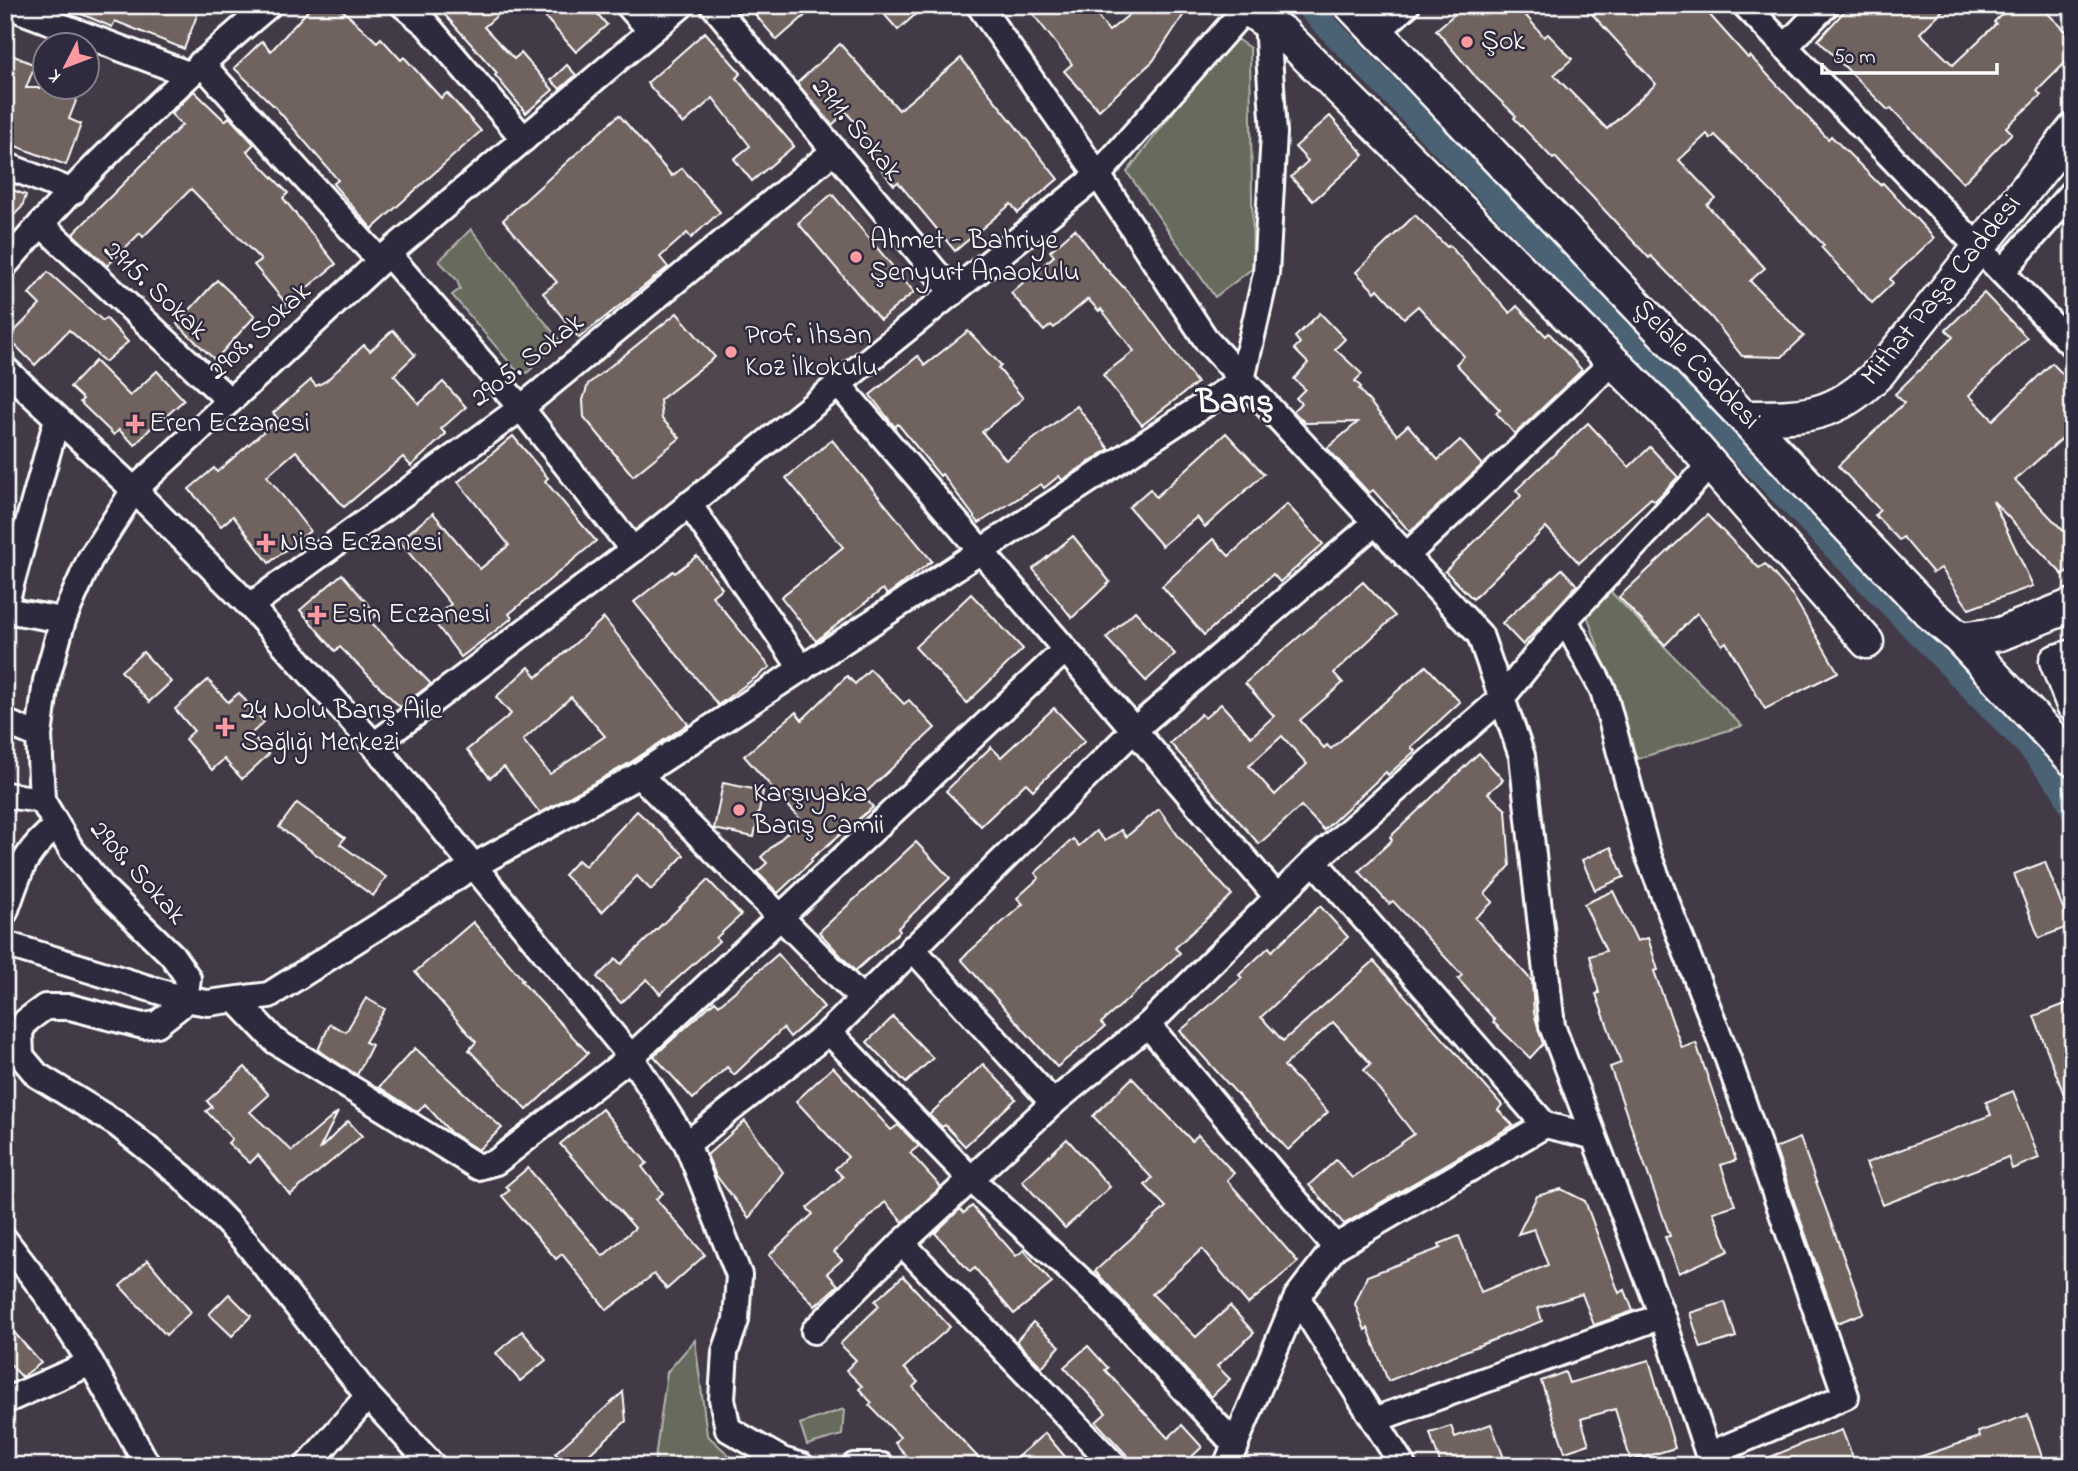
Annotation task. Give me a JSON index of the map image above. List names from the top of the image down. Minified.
{"streets":{"street":["2911. Sokak","2915. Sokak","Mithat Paşa Caddesi","2908. Sokak","2905. Sokak","Şelale Caddesi"]},"crossings":[["2911. Sokak","2905. Sokak"],["2915. Sokak","2908. Sokak"],["Mithat Paşa Caddesi","Şelale Caddesi"]],"districts":["Barış"],"places":{"other":["Şok","Ahmet - Bahriye Şenyurt Anaokulu","Prof. İhsan Koz İlkokulu","Karşıyaka Barış Camii"],"health":["Eren Eczanesi","Nisa Eczanesi","Esin Eczanesi","24 Nolu Barış Aile Sağlığı Merkezi"]},"scale_bar":"50 m","north":"bottom left"}
